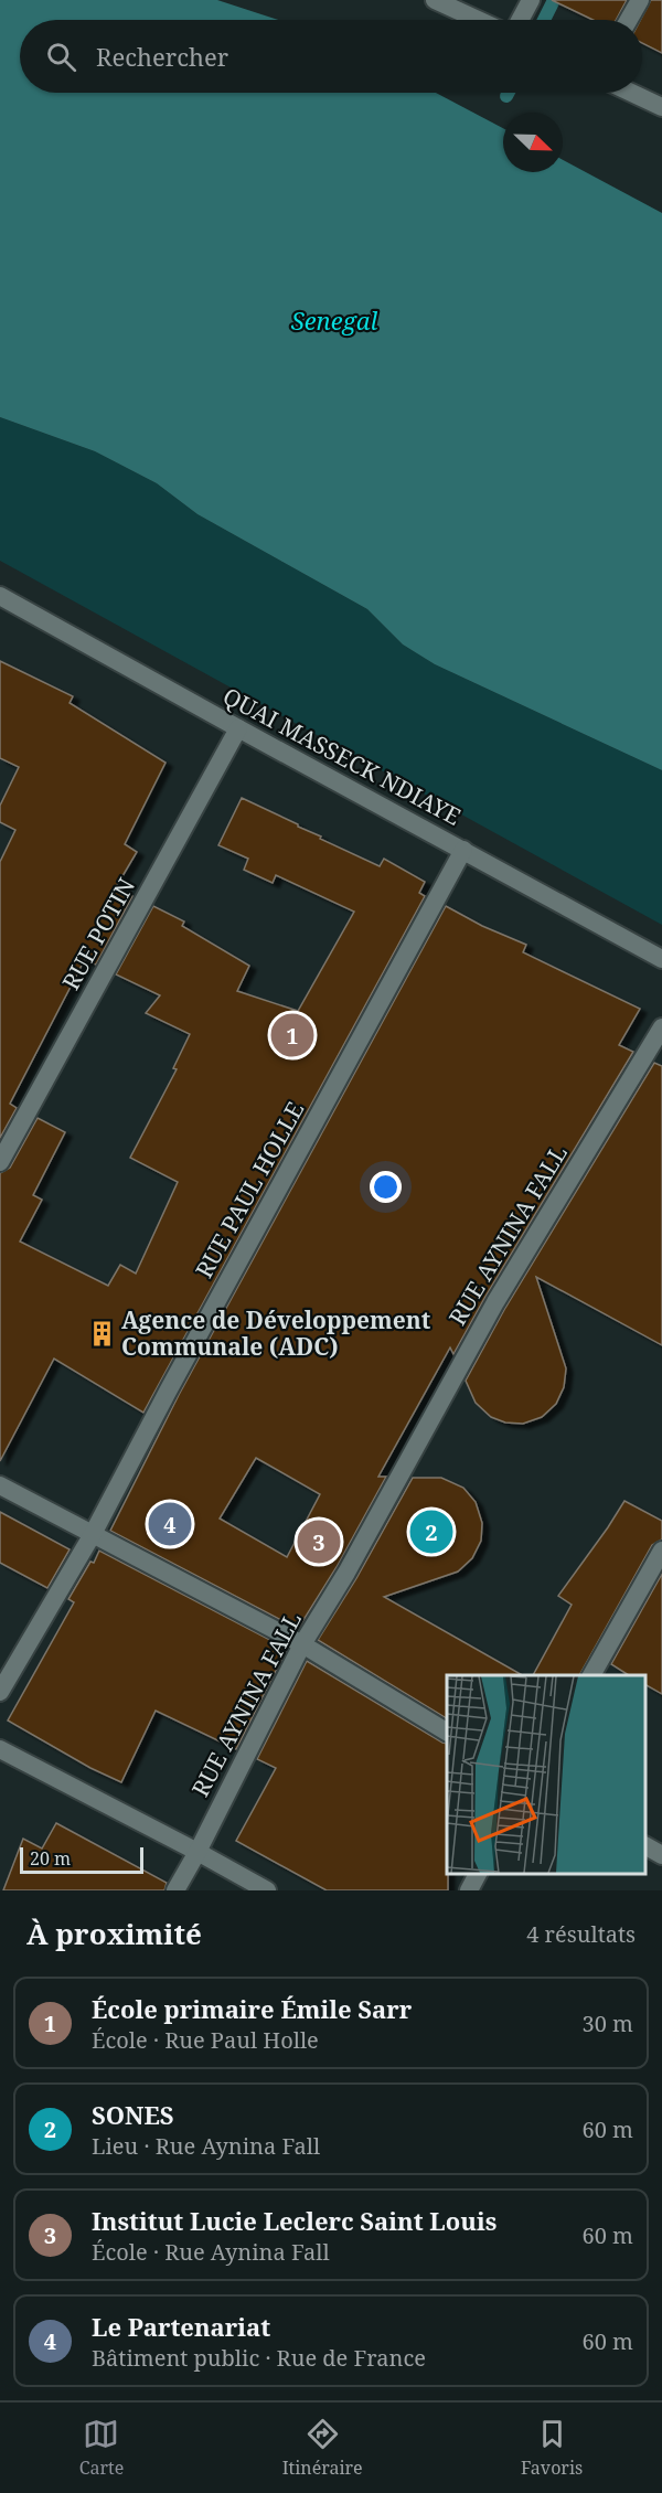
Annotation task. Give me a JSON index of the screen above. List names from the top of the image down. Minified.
{"streets":{"street":["QUAI MASSECK NDIAYE","RUE POTIN","RUE PAUL HOLLE","RUE AYNINA FALL"]},"crossings":[["QUAI MASSECK NDIAYE","RUE POTIN"],["QUAI MASSECK NDIAYE","RUE PAUL HOLLE"]],"water":["Senegal"],"places":{"building":["Agence de Développement Communale (ADC)"]},"scale_bar":"20 m","north":"bottom right","page":{"search":"Rechercher","pins":["1","4","2","3"],"scale":"20 m","heading":["À proximité","4 résultats"],"list":[{"mark":"1","name":"École primaire Émile Sarr","note":"École · Rue Paul Holle","value":"30 m"},{"mark":"2","name":"SONES","note":"Lieu · Rue Aynina Fall","value":"60 m"},{"mark":"3","name":"Institut Lucie Leclerc Saint Louis","note":"École · Rue Aynina Fall","value":"60 m"},{"mark":"4","name":"Le Partenariat","note":"Bâtiment public · Rue de France","value":"60 m"}],"nav":["Carte","Itinéraire","Favoris"]}}
